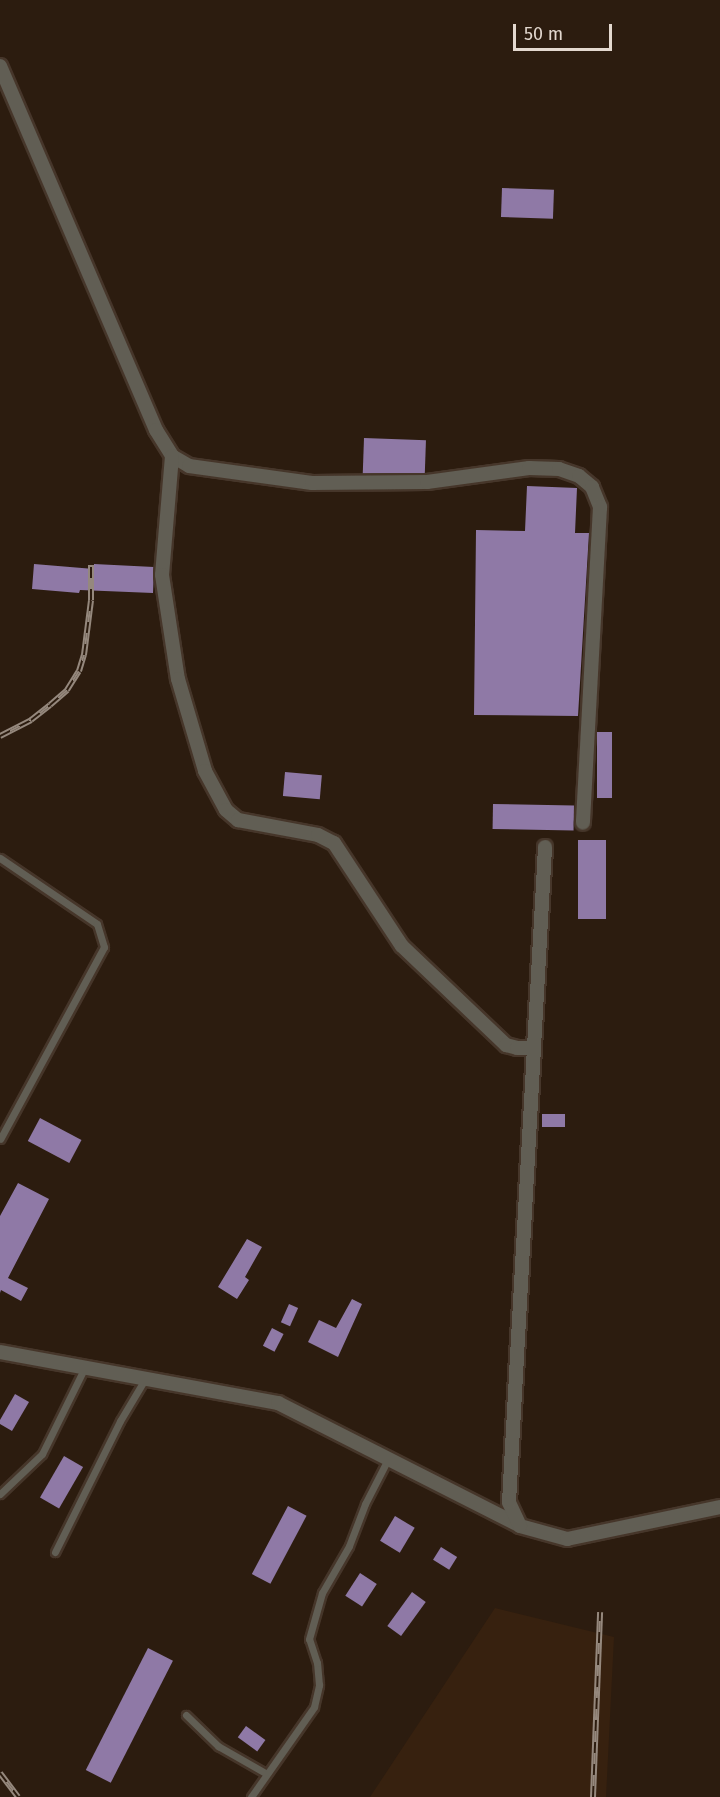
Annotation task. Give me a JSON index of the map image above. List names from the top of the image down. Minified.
{"scale_bar":"50 m"}
